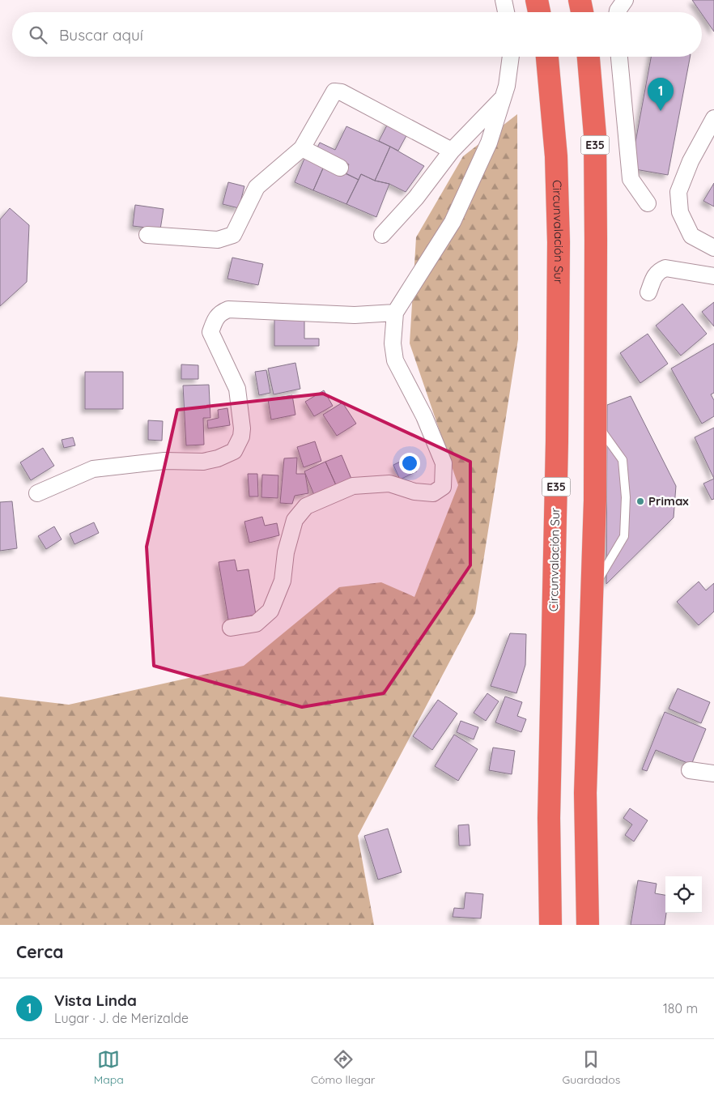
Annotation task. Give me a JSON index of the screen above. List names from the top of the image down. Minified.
{"streets":{"highway":["E35","Circunvalación Sur"]},"places":["Primax"],"page":{"search":"Buscar aquí","pins":"1","heading":"Cerca","list":[{"mark":"1","name":"Vista Linda","note":"Lugar · J. de Merizalde","value":"180 m"}],"nav":["Mapa","Cómo llegar","Guardados"]}}
